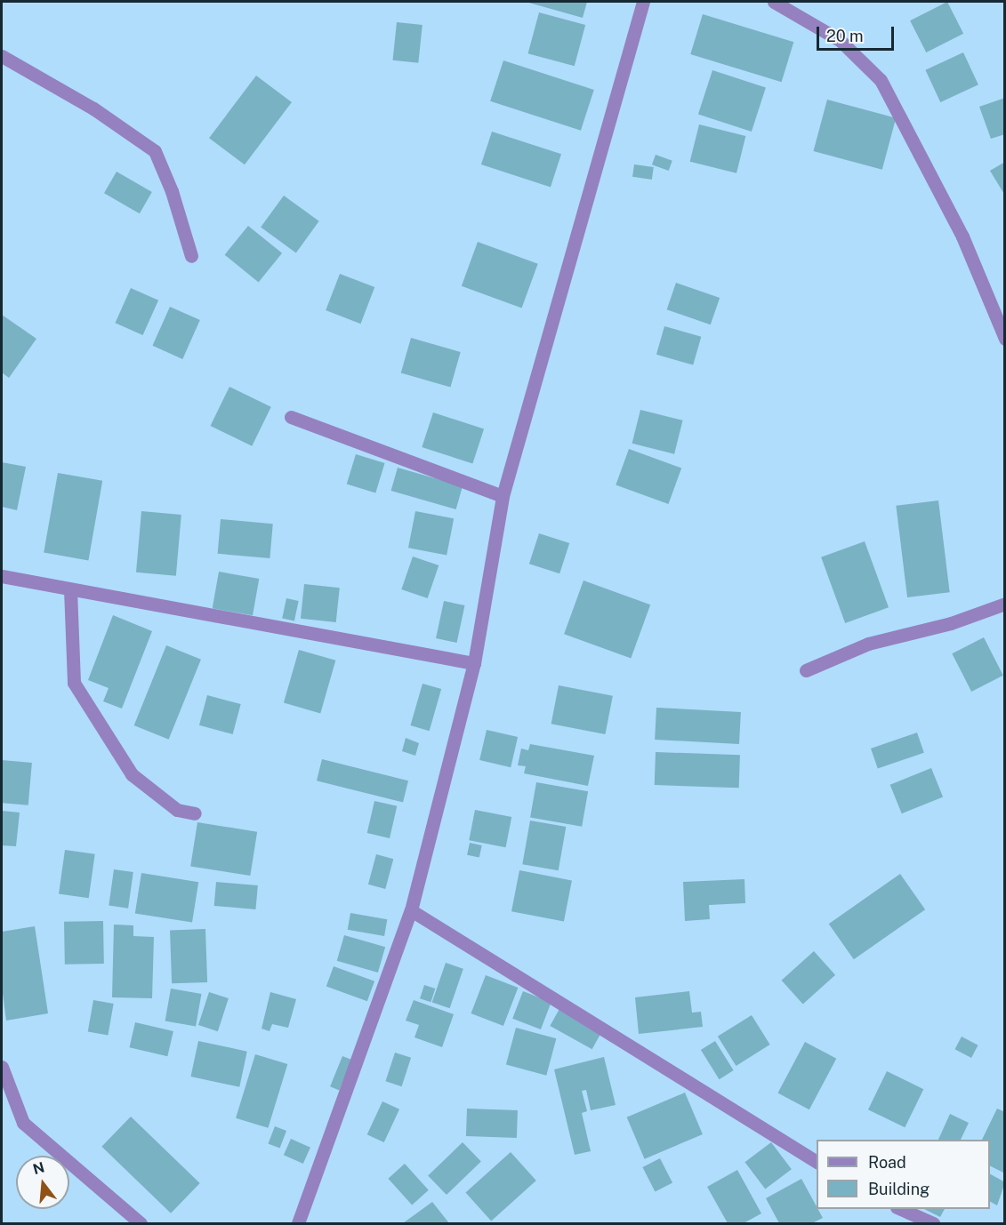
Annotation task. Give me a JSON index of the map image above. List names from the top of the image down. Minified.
{"legend":["Road","Building"],"scale_bar":"20 m","north":"top"}
